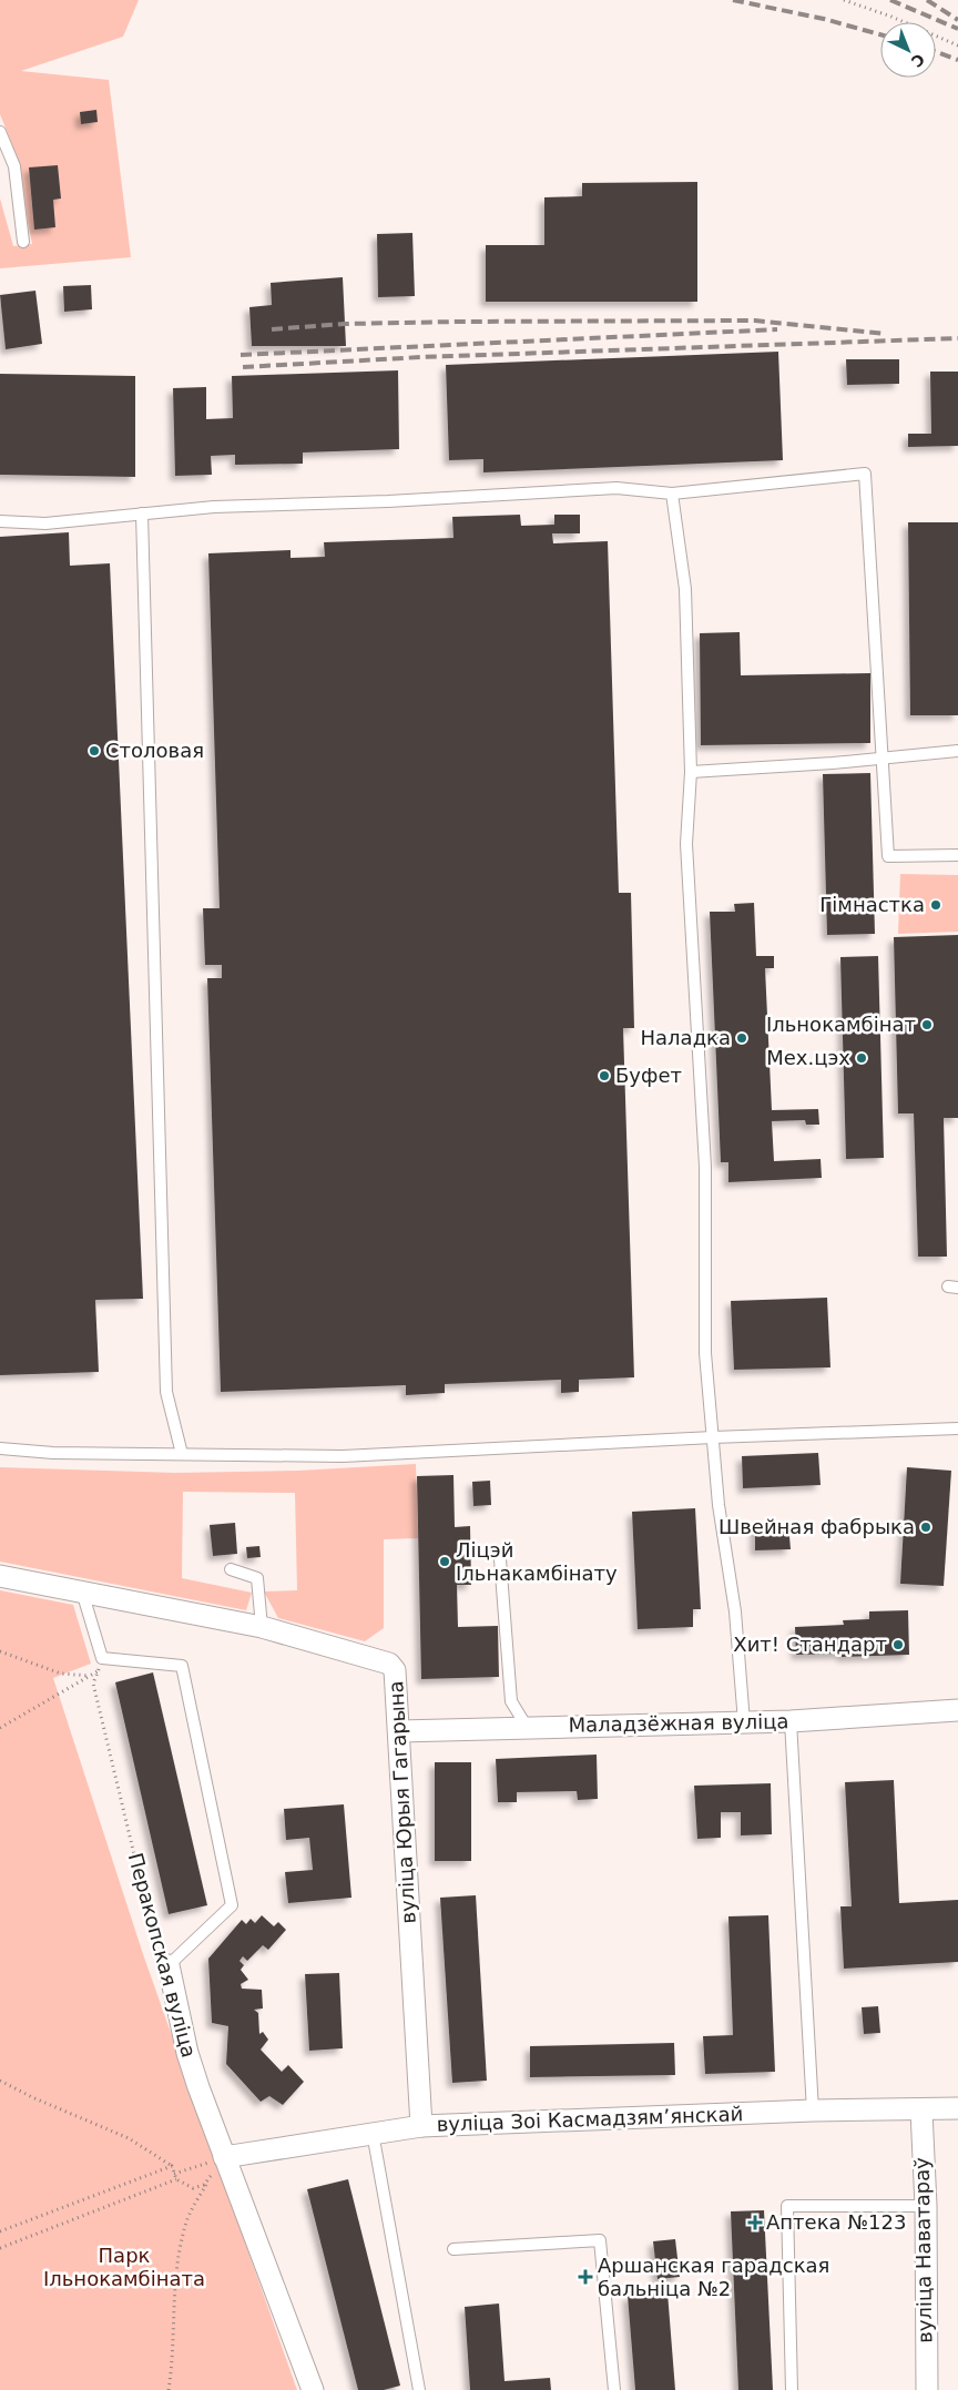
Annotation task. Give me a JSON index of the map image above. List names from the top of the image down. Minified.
{"streets":{"street":["Маладзёжная вуліца","вуліца Юрыя Гагарына","Перакопская вуліца","вуліца Зоі Касмадзямʼянскай","вуліца Наватараў"]},"crossings":[["Маладзёжная вуліца","вуліца Юрыя Гагарына"],["вуліца Юрыя Гагарына","вуліца Зоі Касмадзямʼянскай"],["Перакопская вуліца","вуліца Зоі Касмадзямʼянскай"],["вуліца Зоі Касмадзямʼянскай","вуліца Наватараў"]],"parks":["Парк Ільнокамбіната"],"places":{"other":["Столовая","Гімнастка","Ільнокамбінат","Наладка","Мех.цэх","Буфет","Швейная фабрыка","Ліцэй Ільнакамбінату","Хит! Стандарт"],"health":["Аптека №123","Аршанская гарадская бальніца №2"]},"north":"bottom right"}
